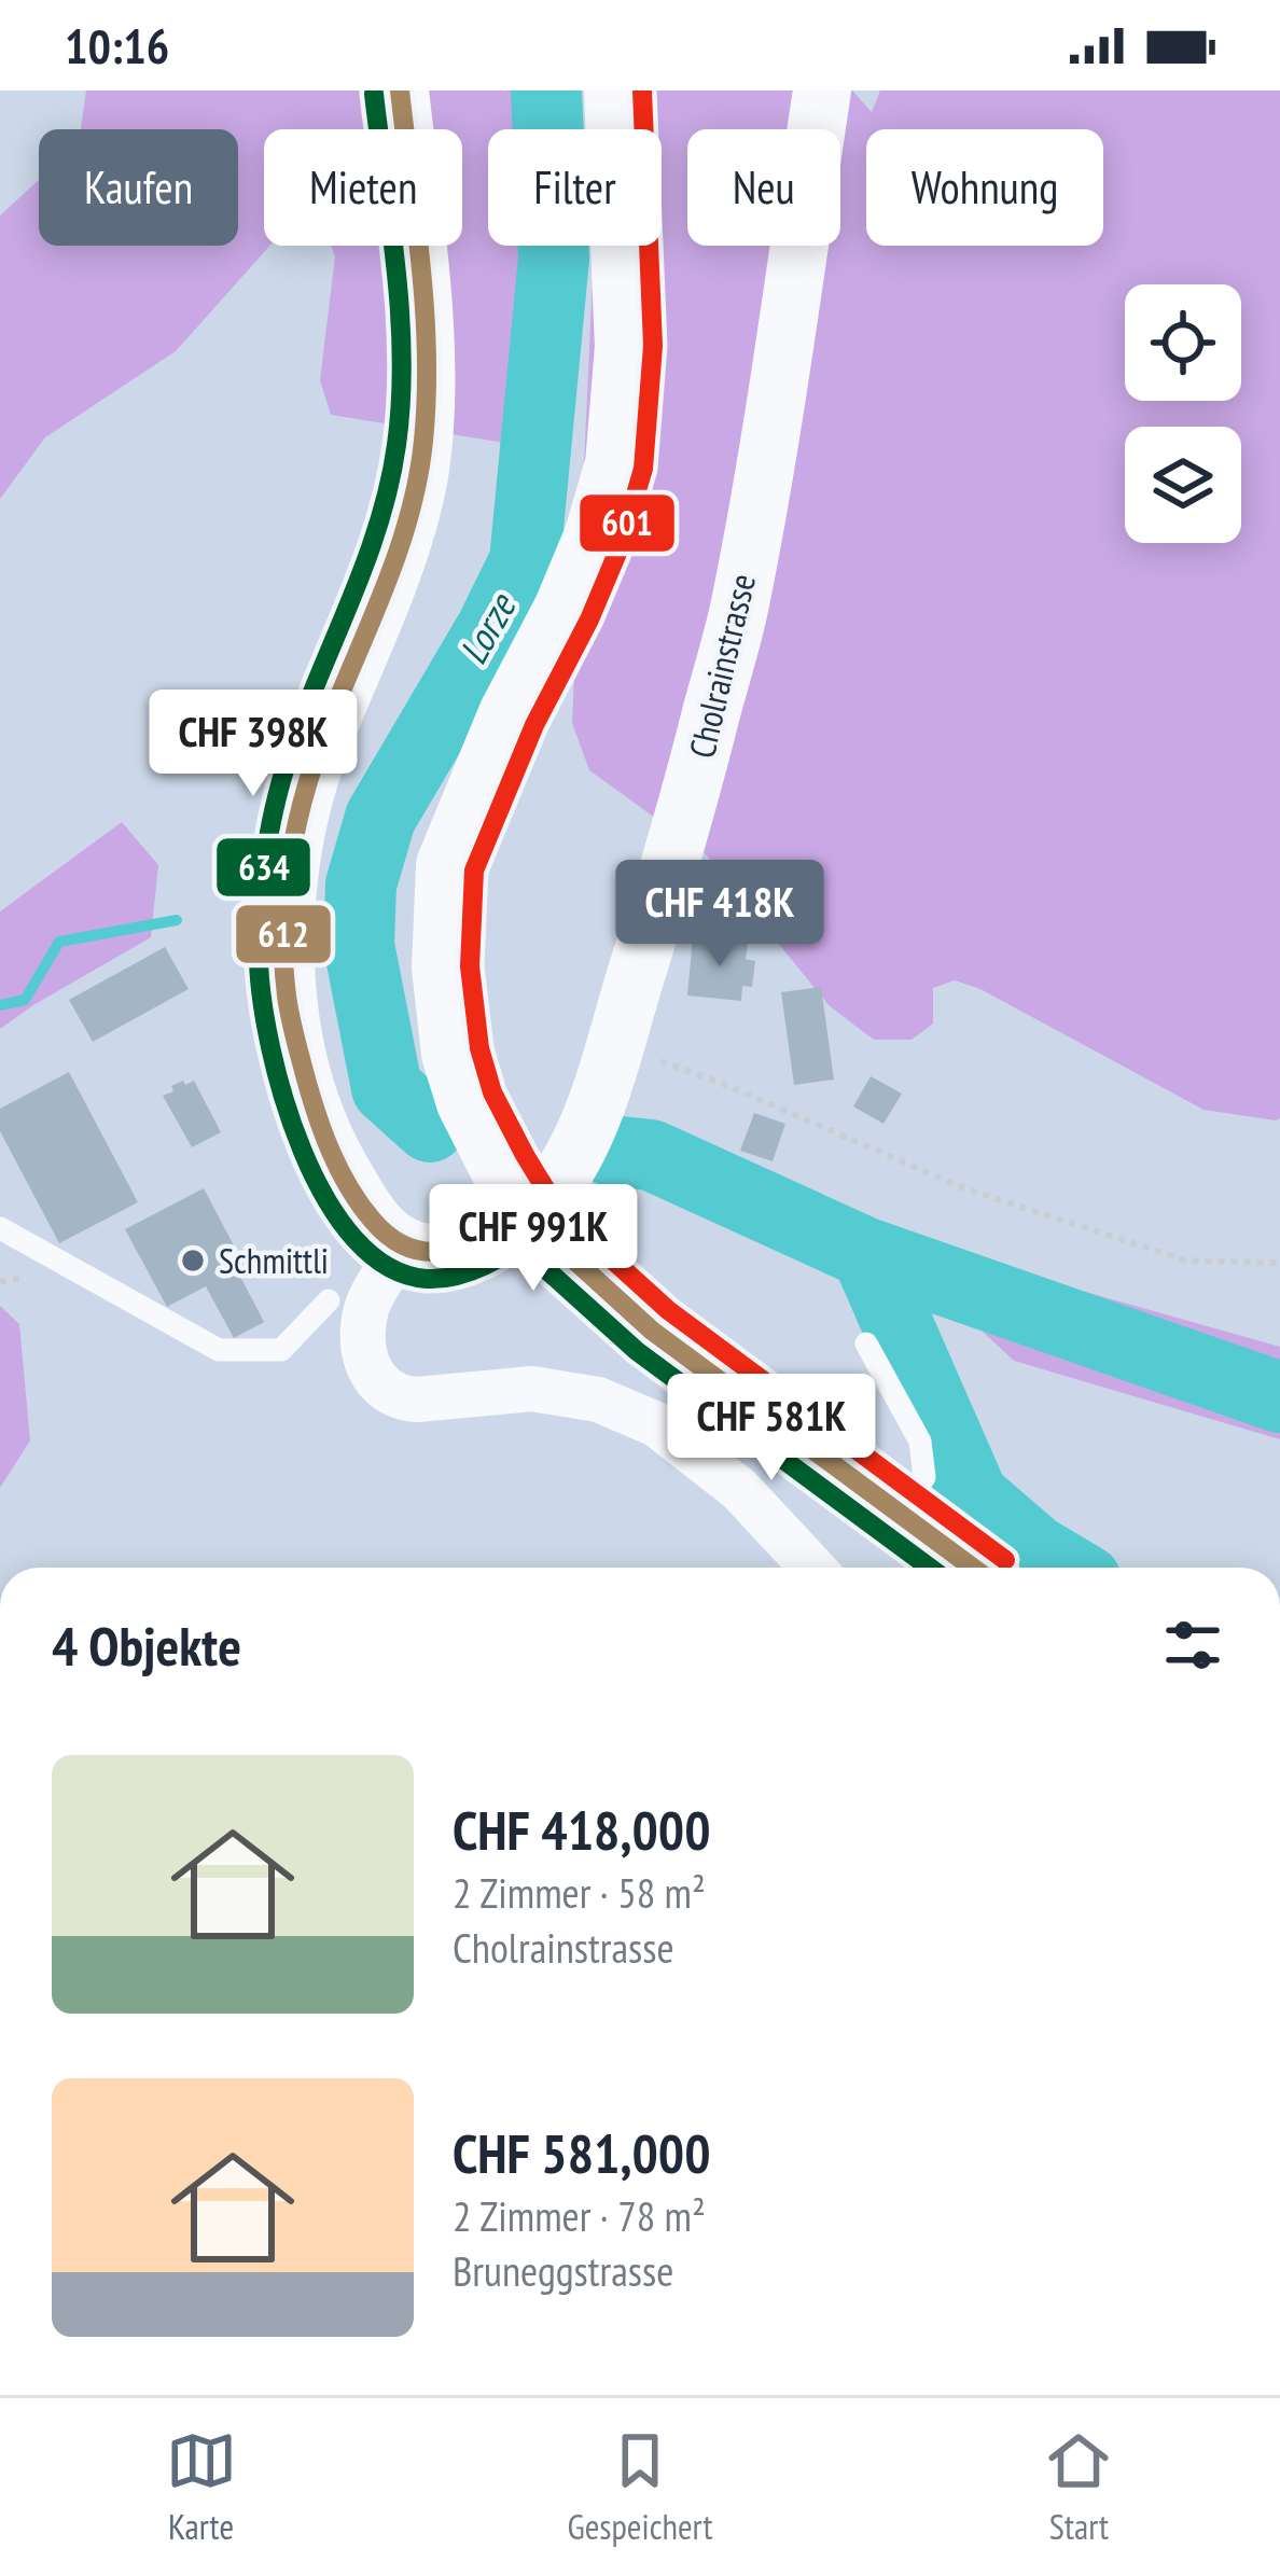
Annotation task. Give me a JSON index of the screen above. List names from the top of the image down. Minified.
{"streets":{"street":["Cholrainstrasse"]},"water":["Lorze"],"places":["Schmittli"],"lines":["transit line 612","transit line 601","transit line 634"],"page":{"status":"10:16","chip":["Kaufen","Mieten","Filter","Neu","Wohnung"],"price":["CHF 398K","CHF 418K","CHF 991K","CHF 581K"],"heading":"4 Objekte","list":[{"name":"CHF 418,000","note":"2 Zimmer · 58 m² · Cholrainstrasse"},{"name":"CHF 581,000","note":"2 Zimmer · 78 m² · Bruneggstrasse"}],"tabs":["Karte","Gespeichert","Start"]}}
